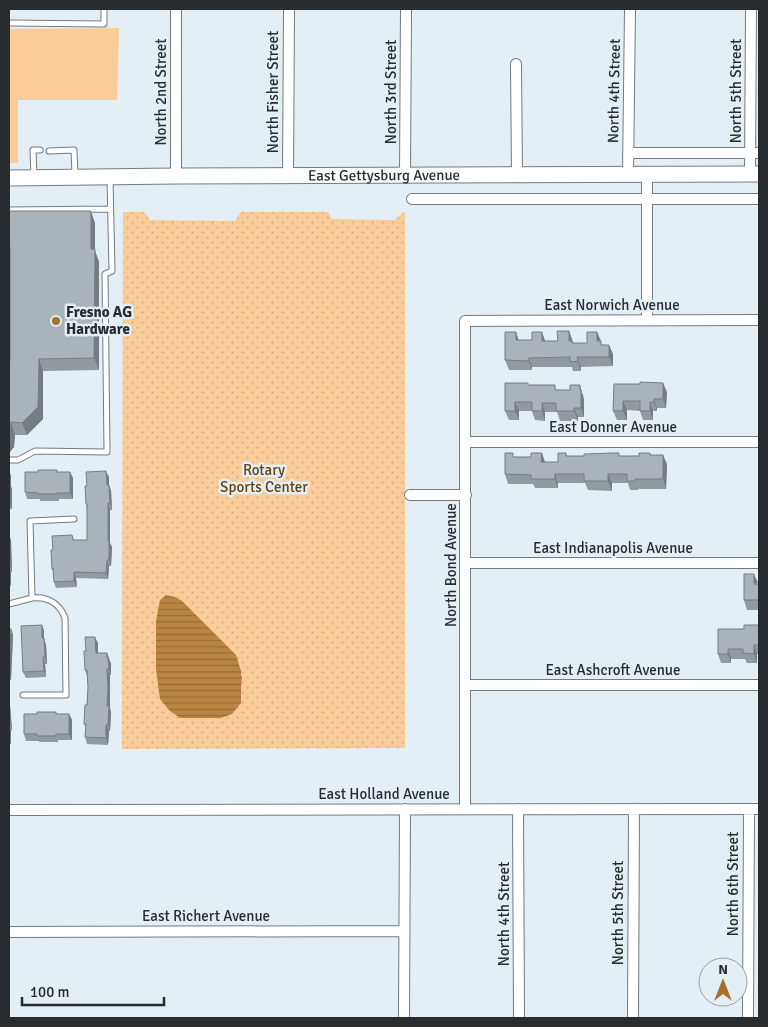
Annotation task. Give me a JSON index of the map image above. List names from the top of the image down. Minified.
{"streets":{"street":["North 4th Street","North 5th Street","North 2nd Street","North Fisher Street","North 3rd Street","East Gettysburg Avenue","East Norwich Avenue","East Donner Avenue","East Indianapolis Avenue","North Bond Avenue","East Ashcroft Avenue","East Holland Avenue","North 6th Street","East Richert Avenue"]},"crossings":[["North 4th Street","East Gettysburg Avenue"],["North 4th Street","East Holland Avenue"],["North 5th Street","East Gettysburg Avenue"],["North 5th Street","East Holland Avenue"],["North 2nd Street","East Gettysburg Avenue"],["North Fisher Street","East Gettysburg Avenue"],["North 3rd Street","East Gettysburg Avenue"],["East Norwich Avenue","North Bond Avenue"],["East Donner Avenue","North Bond Avenue"],["East Indianapolis Avenue","North Bond Avenue"],["North Bond Avenue","East Ashcroft Avenue"],["North Bond Avenue","East Holland Avenue"],["East Holland Avenue","North 6th Street"]],"parks":["Rotary Sports Center"],"places":["Fresno AG Hardware"],"scale_bar":"100 m","north":"top"}
